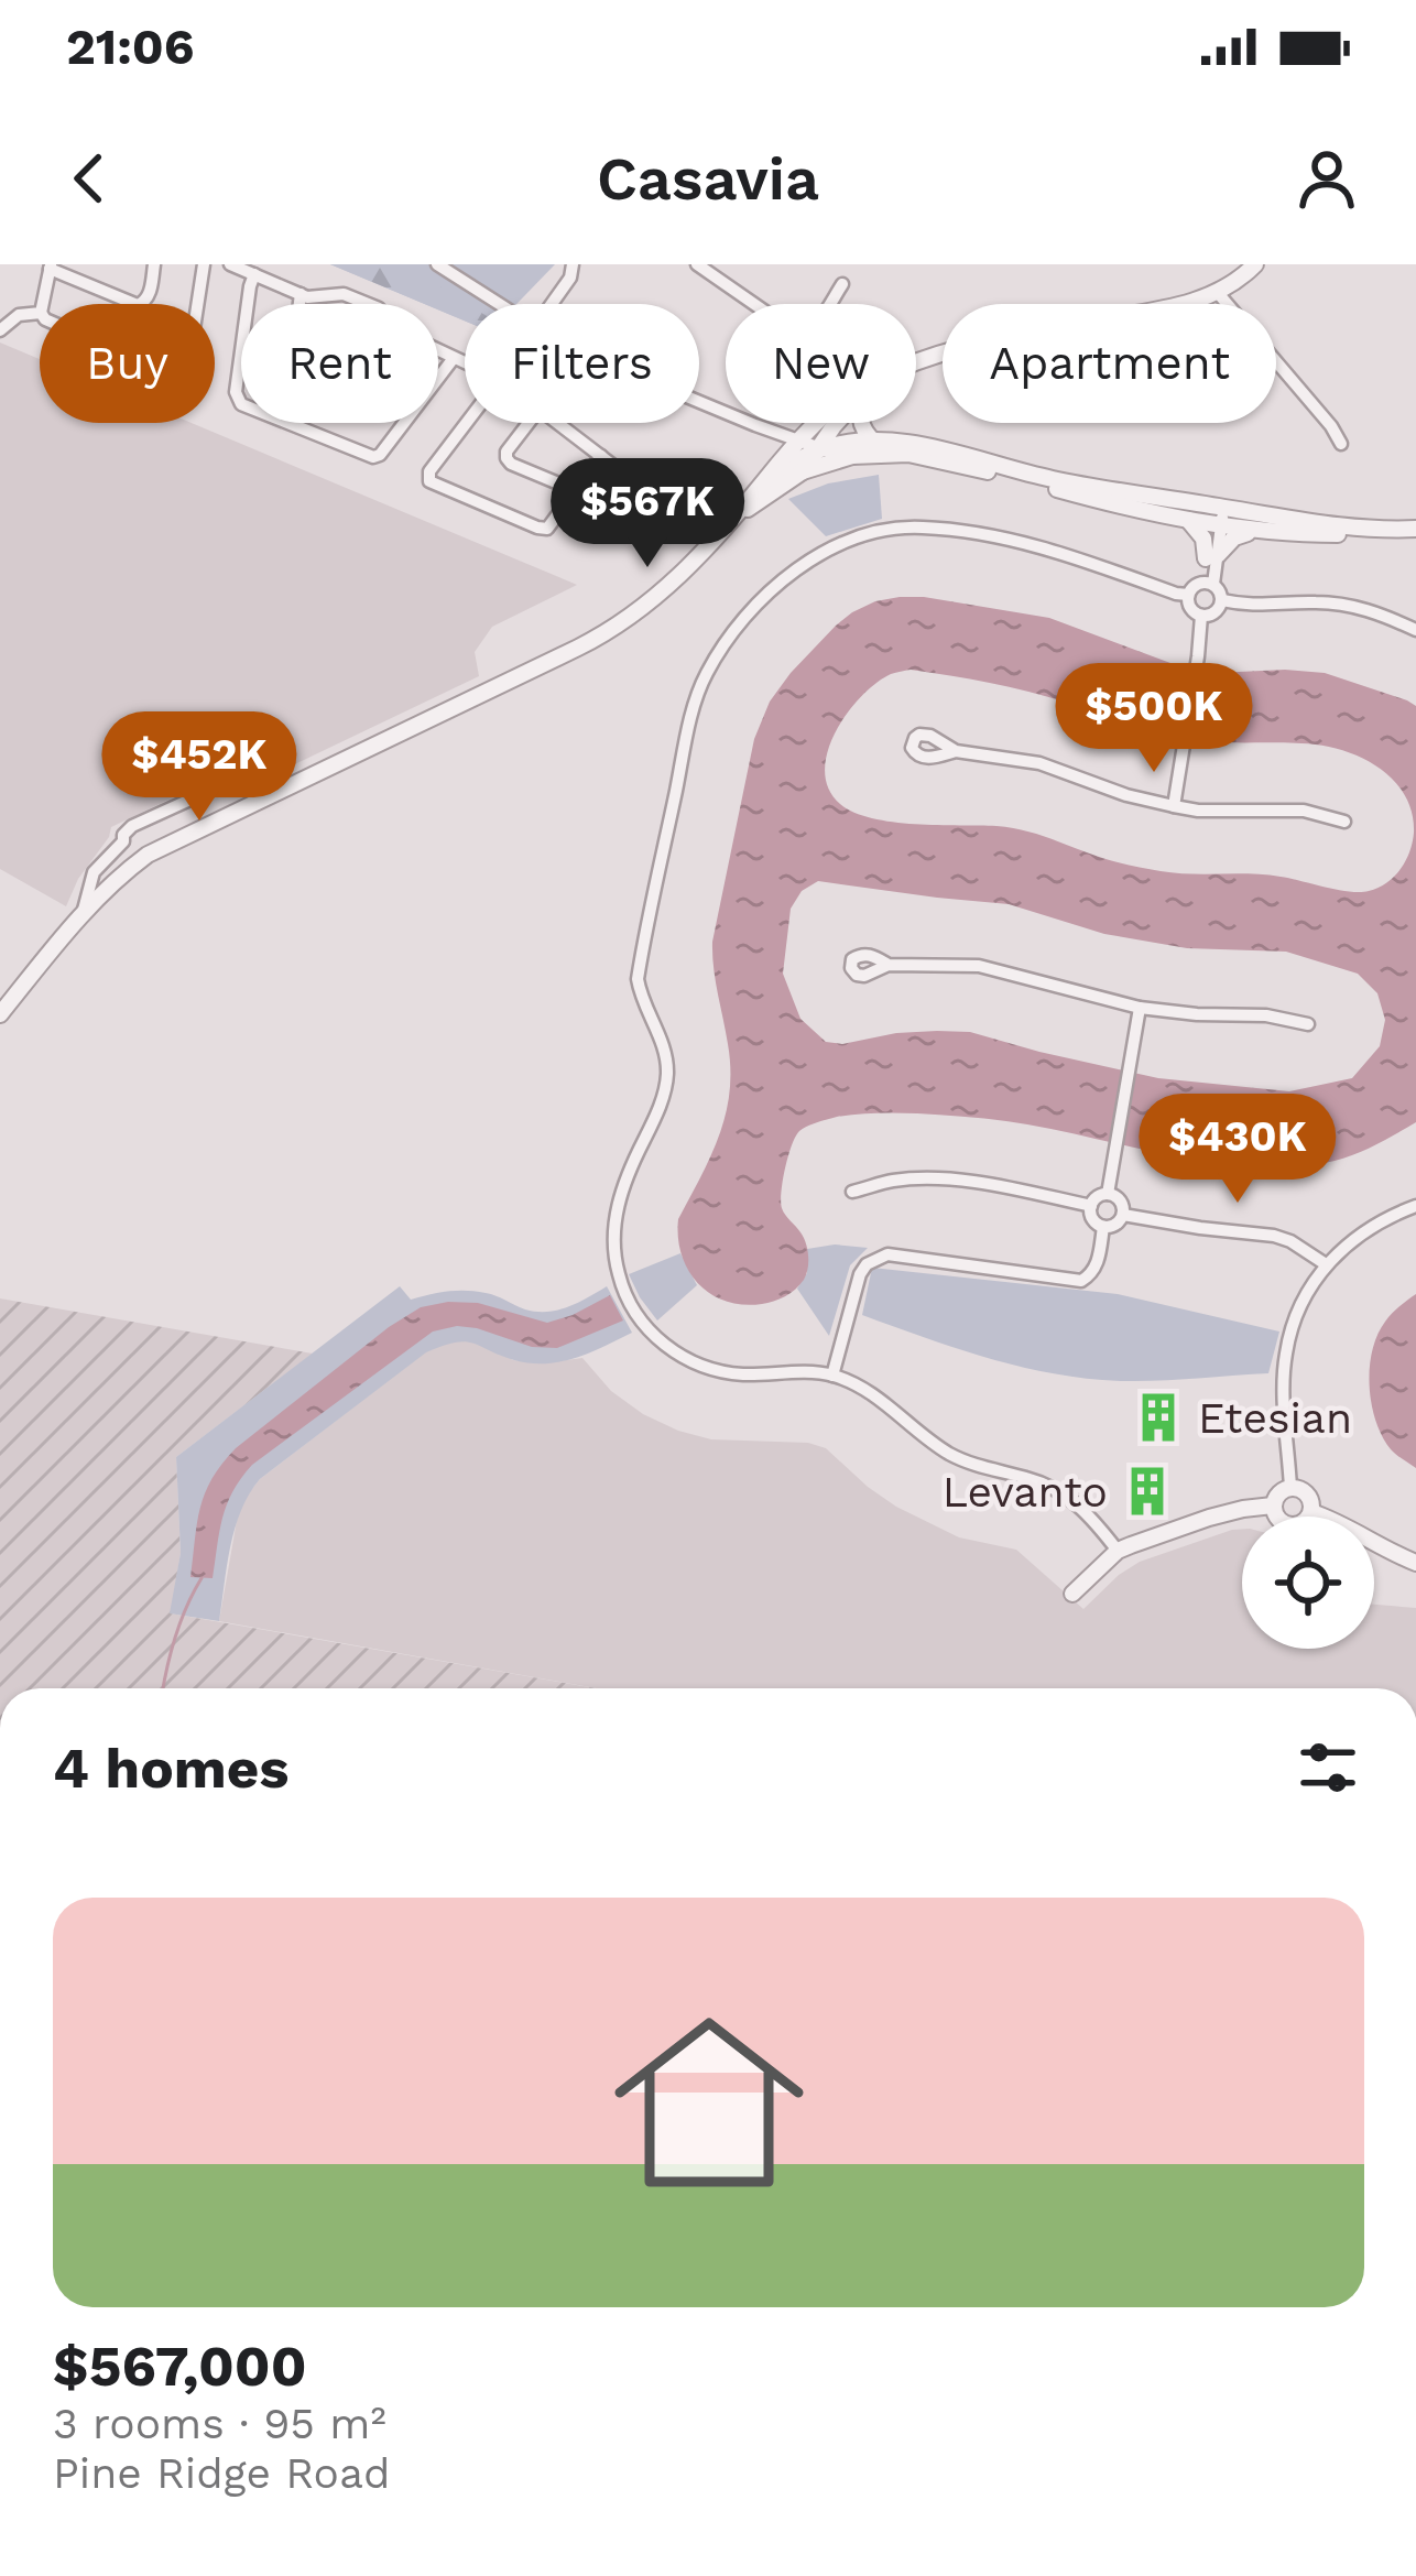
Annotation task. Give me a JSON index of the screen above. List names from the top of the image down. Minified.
{"places":{"building":["Etesian","Levanto"]},"page":{"status":"21:06","header":"Casavia","chip":["Buy","Rent","Filters","New","Apartment"],"price":["$567K","$500K","$452K","$430K"],"heading":"4 homes","list":[{"name":"$567,000","note":"3 rooms · 95 m² · Pine Ridge Road"}]}}
